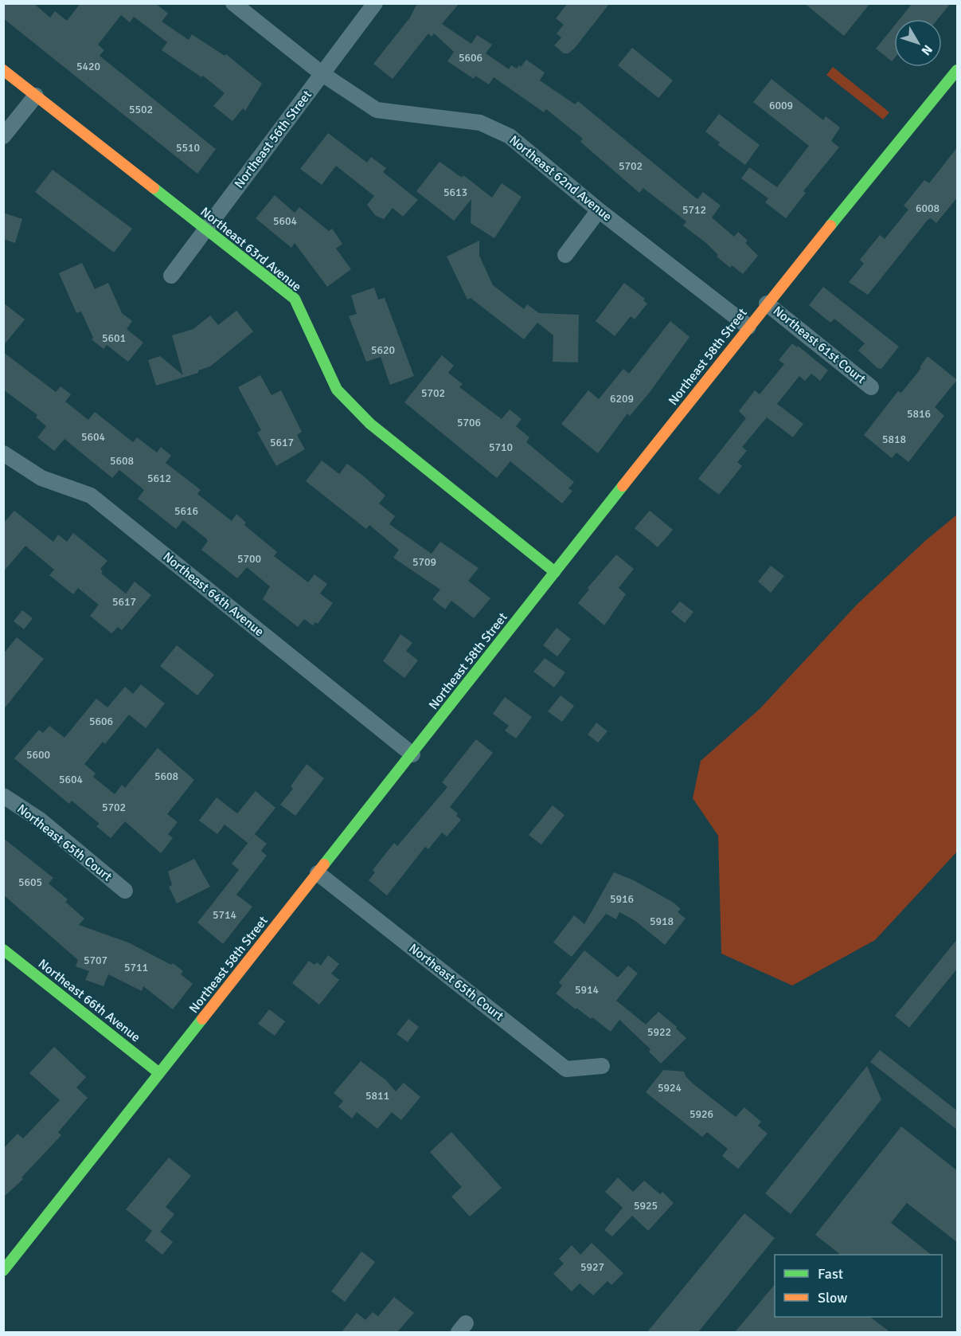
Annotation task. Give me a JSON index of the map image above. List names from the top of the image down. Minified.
{"streets":{"street":["Northeast 56th Street","Northeast 62nd Avenue","Northeast 63rd Avenue","Northeast 61st Court","Northeast 58th Street","Northeast 64th Avenue","Northeast 65th Court","Northeast 66th Avenue"]},"crossings":[["Northeast 56th Street","Northeast 62nd Avenue"],["Northeast 56th Street","Northeast 63rd Avenue"],["Northeast 62nd Avenue","Northeast 58th Street"],["Northeast 63rd Avenue","Northeast 58th Street"],["Northeast 61st Court","Northeast 58th Street"],["Northeast 58th Street","Northeast 64th Avenue"],["Northeast 58th Street","Northeast 65th Court"],["Northeast 58th Street","Northeast 66th Avenue"]],"house_numbers":["5606","5420","6009","5502","5510","5702","5613","6008","5712","5604","5601","5620","5702","6209","5816","5706","5604","5818","5617","5710","5608","5612","5616","5700","5709","5617","5606","5600","5608","5604","5702","5605","5916","5714","5918","5707","5711","5914","5922","5924","5811","5926","5925","5927"],"legend":["Fast","Slow"],"north":"bottom right"}
